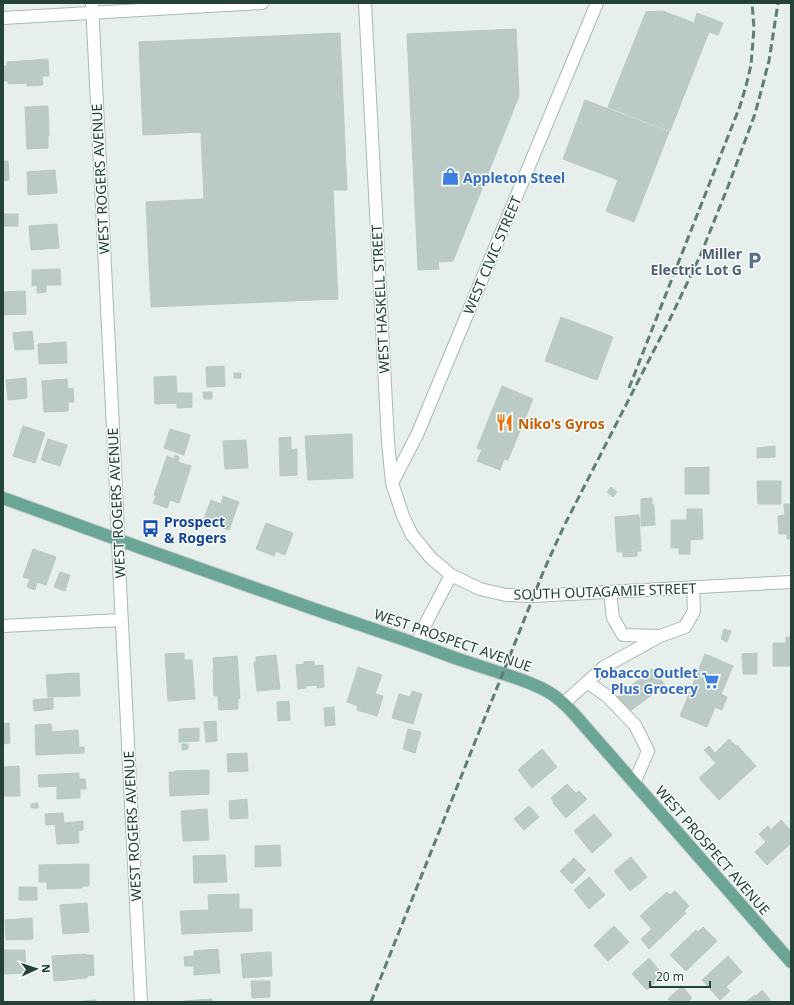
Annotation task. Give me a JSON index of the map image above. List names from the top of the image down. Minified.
{"streets":{"main road":["WEST PROSPECT AVENUE"],"street":["WEST ROGERS AVENUE","WEST CIVIC STREET","WEST HASKELL STREET","SOUTH OUTAGAMIE STREET"]},"crossings":[["WEST ROGERS AVENUE","WEST PROSPECT AVENUE"],["WEST CIVIC STREET","WEST HASKELL STREET"],["WEST HASKELL STREET","SOUTH OUTAGAMIE STREET"]],"places":{"shop":["Appleton Steel"],"parking":["Miller Electric Lot G"],"restaurant":["Niko's Gyros"],"bus stop":["Prospect & Rogers"],"supermarket":["Tobacco Outlet Plus Grocery"]},"scale_bar":"20 m","north":"right"}
